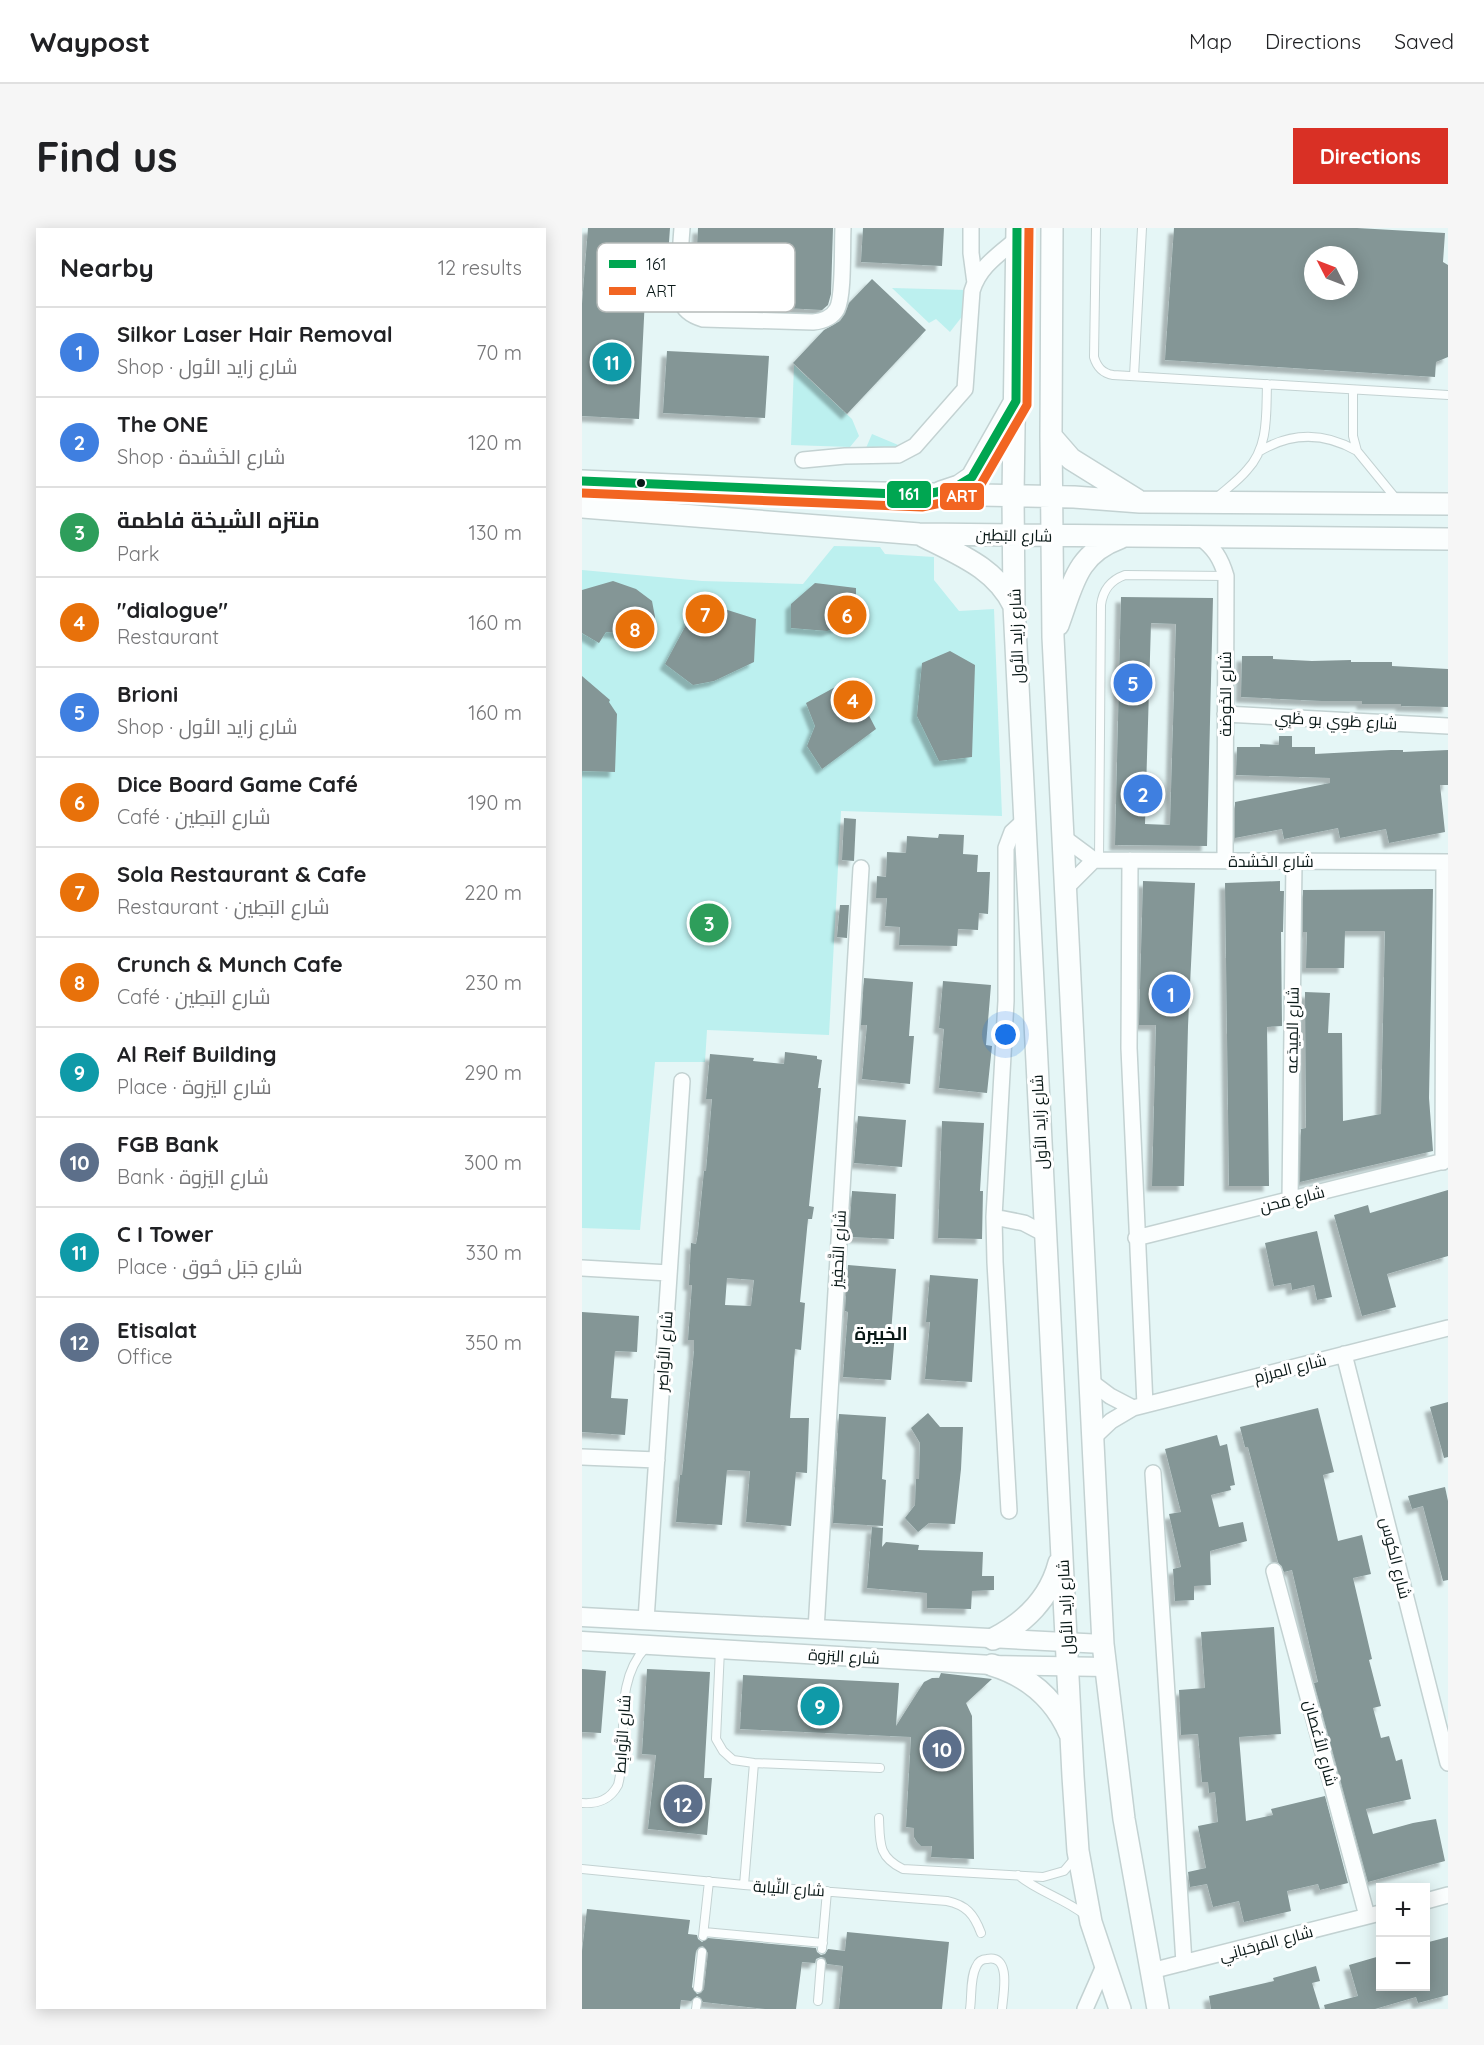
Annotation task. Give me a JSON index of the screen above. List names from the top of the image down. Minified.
{"streets":{"main road":["شارع البَطِين","شارع زايد الأول"],"street":["شارع الخَوضة","شارع طَوِي بو ظَبِي","شارع الخَشدة","شارع المِيدَعه","شارع مَحن","شارع التَّحفِيز","شارع الأواصِر","شارع المِرزَم","شارع الكوس","شارع اليَزوة","شارع الأغصان","شارع المَرحَبانِي"],"lane":["شارع الرَّوابِط","شارع النِّيابة"]},"crossings":[["شارع البَطِين","شارع زايد الأول"],["شارع البَطِين","شارع الخَوضة"],["شارع زايد الأول","شارع اليَزوة"],["شارع الخَوضة","شارع طَوِي بو ظَبِي"],["شارع الخَوضة","شارع الخَشدة"],["شارع الخَشدة","شارع المِيدَعه"],["شارع المِيدَعه","شارع مَحن"],["شارع التَّحفِيز","شارع اليَزوة"],["شارع الأواصِر","شارع اليَزوة"],["شارع المِرزَم","شارع الكوس"],["شارع اليَزوة","شارع الرَّوابِط"],["شارع الأغصان","شارع المَرحَبانِي"]],"districts":["الخبيرة"],"lines":["transit line 161","transit line ART"],"legend":["161","ART"],"north":"top left","page":{"header":"Waypost","nav":["Map","Directions","Saved"],"buttons":"Directions","title":"Find us","heading":["Nearby","12 results"],"list":[{"mark":"1","name":"Silkor Laser Hair Removal","note":"Shop · شارع زايد الأول","value":"70 m"},{"mark":"2","name":"The ONE","note":"Shop · شارع الخَشدة","value":"120 m"},{"mark":"3","name":"منتزه الشيخة فاطمة","note":"Park","value":"130 m"},{"mark":"4","name":"\"dialogue\"","note":"Restaurant","value":"160 m"},{"mark":"5","name":"Brioni","note":"Shop · شارع زايد الأول","value":"160 m"},{"mark":"6","name":"Dice Board Game Café","note":"Café · شارع البَطِين","value":"190 m"},{"mark":"7","name":"Sola Restaurant & Cafe","note":"Restaurant · شارع البَطِين","value":"220 m"},{"mark":"8","name":"Crunch & Munch Cafe","note":"Café · شارع البَطِين","value":"230 m"},{"mark":"9","name":"Al Reif Building","note":"Place · شارع اليَزوة","value":"290 m"},{"mark":"10","name":"FGB Bank","note":"Bank · شارع اليَزوة","value":"300 m"},{"mark":"11","name":"C I Tower","note":"Place · شارع جَبَل حُوق","value":"330 m"},{"mark":"12","name":"Etisalat","note":"Office","value":"350 m"}],"pins":["11","7","6","8","5","4","2","3","1","9","10","12"],"map_buttons":["+","−"]}}
